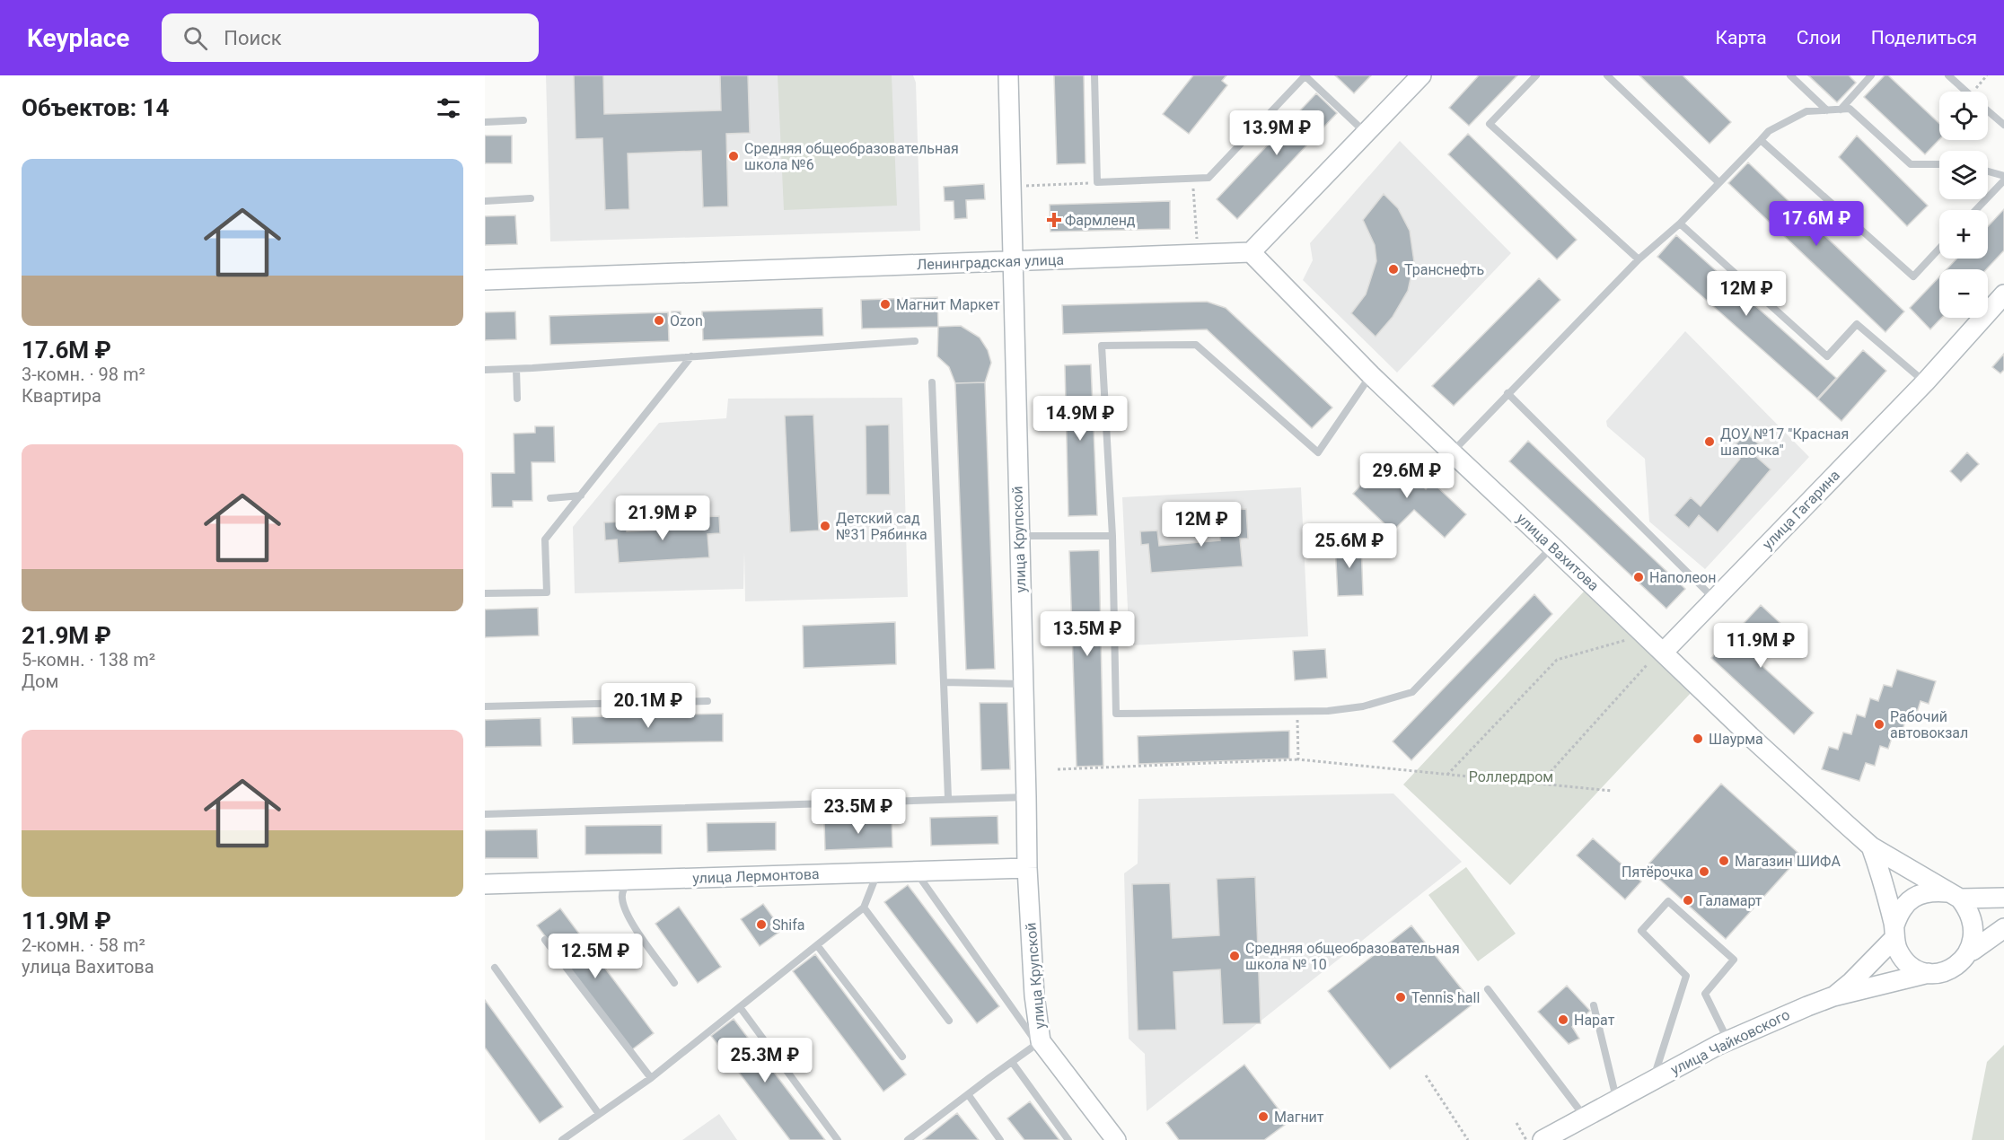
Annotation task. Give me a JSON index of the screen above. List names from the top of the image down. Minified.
{"streets":{"street":["Ленинградская улица","улица Гагарина","улица Крупской","улица Вахитова","улица Лермонтова","улица Чайковского"]},"crossings":[["Ленинградская улица","улица Крупской"],["Ленинградская улица","улица Вахитова"],["улица Гагарина","улица Вахитова"],["улица Крупской","улица Лермонтова"],["улица Вахитова","улица Чайковского"]],"parks":["Роллердром"],"places":{"other":["Средняя общеобразовательная школа №6","Транснефть","Магнит Маркет","Ozon","ДОУ №17 \"Красная шапочка\"","Детский сад №31 Рябинка","Наполеон","Рабочий автовокзал","Шаурма","Магазин ШИФА","Пятёрочка","Галамарт","Shifa","Средняя общеобразовательная школа № 10","Tennis hall","Нарат","Магнит"],"health":["Фармленд"]},"page":{"header":"Keyplace","search":"Поиск","nav":["Карта","Слои","Поделиться"],"heading":"Объектов: 14","map_buttons":["+","−"],"price":["13.9M ₽","17.6M ₽","12M ₽","14.9M ₽","29.6M ₽","21.9M ₽","12M ₽","25.6M ₽","13.5M ₽","11.9M ₽","20.1M ₽","23.5M ₽","12.5M ₽","25.3M ₽"],"list":[{"name":"17.6M ₽","note":"3-комн. · 98 m² · Квартира"},{"name":"21.9M ₽","note":"5-комн. · 138 m² · Дом"},{"name":"11.9M ₽","note":"2-комн. · 58 m² · улица Вахитова"}]}}
